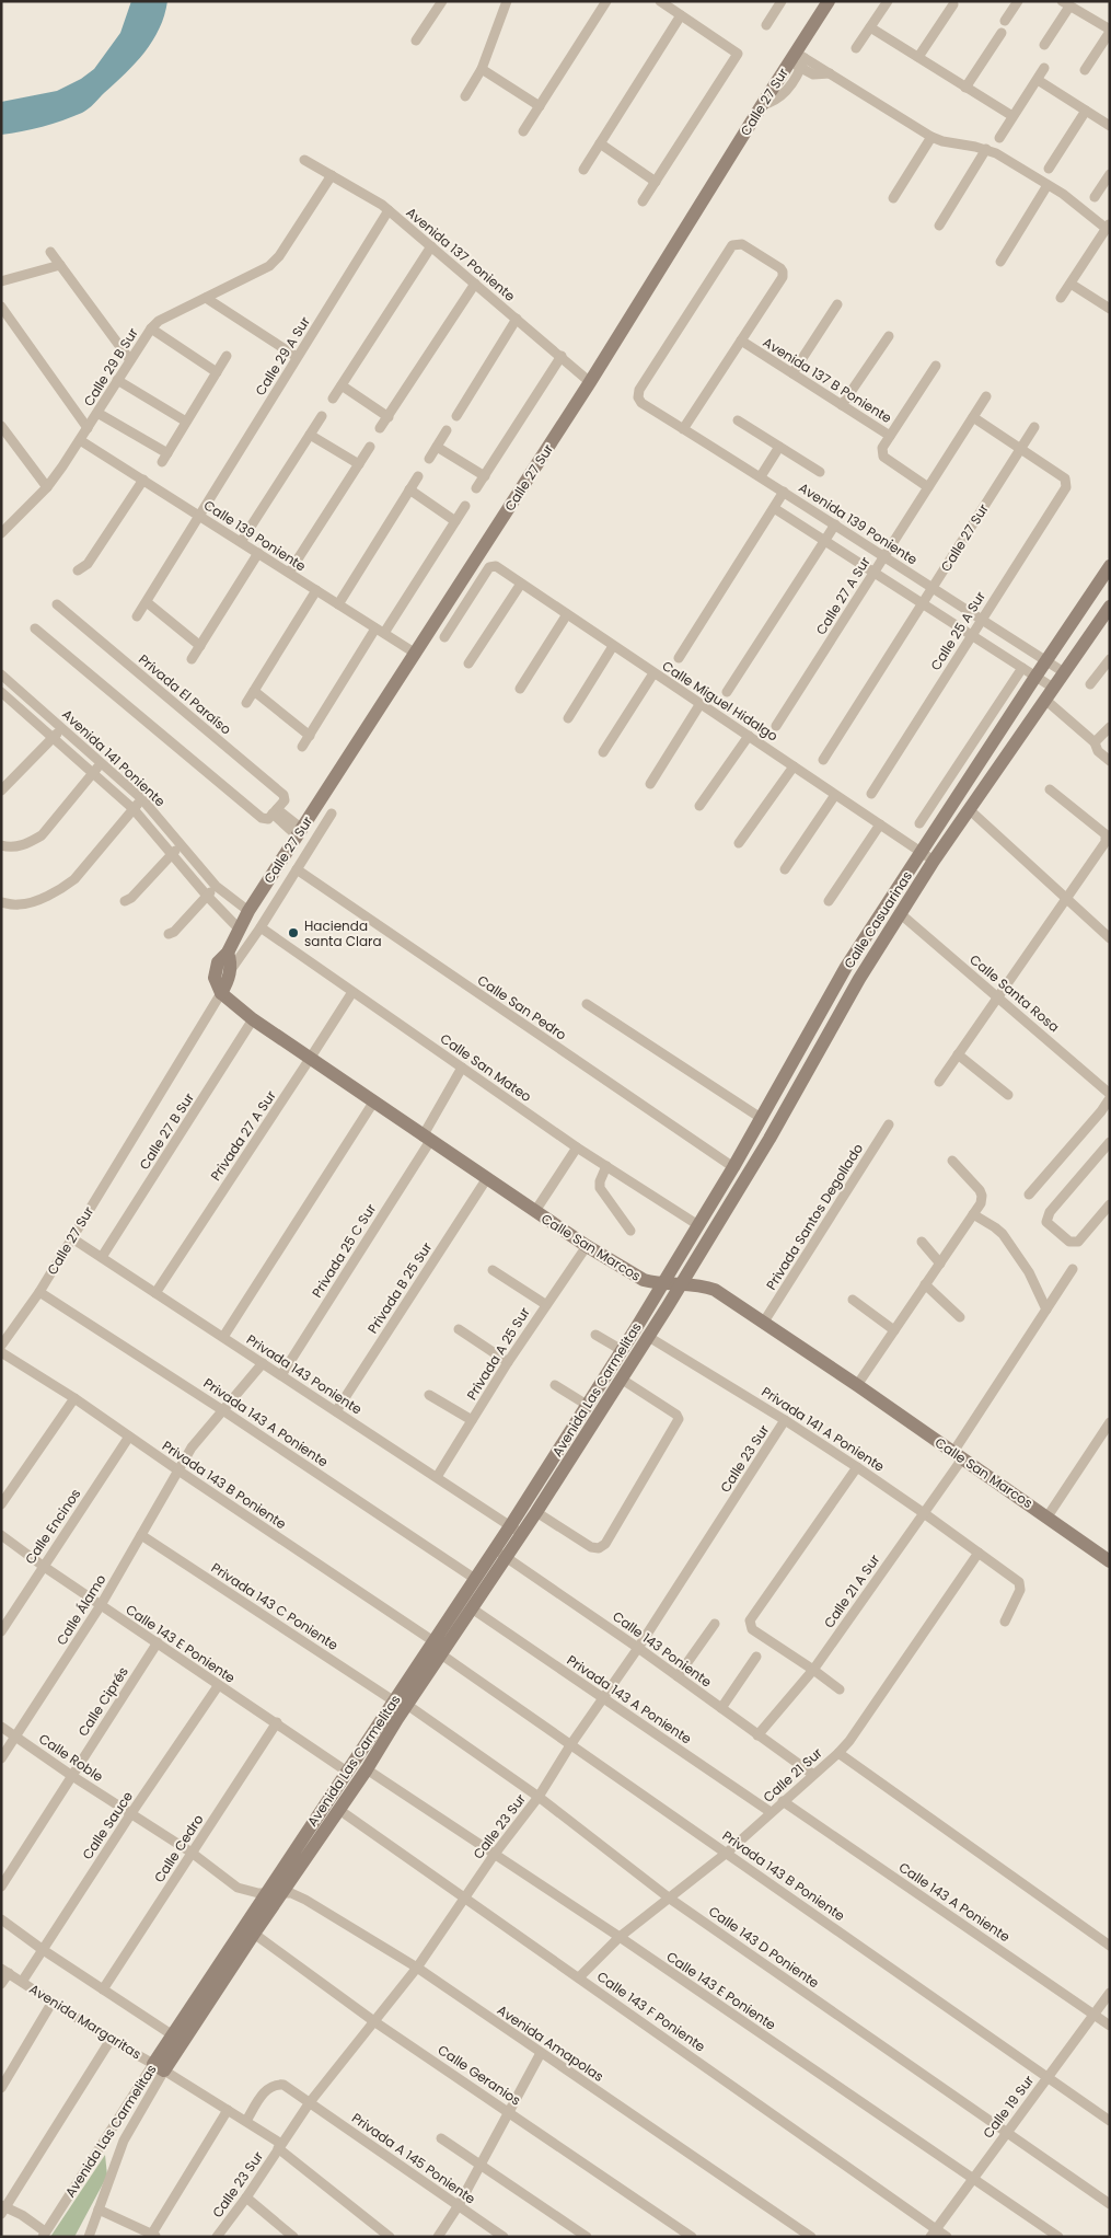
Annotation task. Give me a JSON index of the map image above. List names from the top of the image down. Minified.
{"streets":{"street":["Calle 27 Sur","Avenida 137 Poniente","Calle 29 A Sur","Calle 29 B Sur","Avenida 137 B Poniente","Avenida 139 Poniente","Calle 139 Poniente","Calle 27 A Sur","Calle 25 A Sur","Privada El Paraíso","Calle Miguel Hidalgo","Avenida 141 Poniente","Calle Casuarinas","Calle Santa Rosa","Calle San Pedro","Calle San Mateo","Calle 27 B Sur","Privada 27 A Sur","Privada Santos Degollado","Calle San Marcos","Privada 25 C Sur","Privada B 25 Sur","Privada A 25 Sur","Privada 143 Poniente","Avenida Las Carmelitas","Privada 143 A Poniente","Privada 141 A Poniente","Calle 23 Sur","Privada 143 B Poniente","Calle Encinos","Calle 21 A Sur","Privada 143 C Poniente","Calle Álamo","Calle 143 E Poniente","Calle 143 Poniente","Calle Ciprés","Calle Roble","Calle 21 Sur","Calle Sauce","Calle Cedro","Calle 143 A Poniente","Calle 143 D Poniente","Calle 143 F Poniente","Avenida Margaritas","Avenida Amapolas","Calle Geranios","Calle 19 Sur","Privada A 145 Poniente"]},"crossings":[["Calle 27 Sur","Avenida 137 Poniente"],["Calle 27 Sur","Avenida 139 Poniente"],["Calle 27 Sur","Calle 139 Poniente"],["Calle 27 Sur","Calle 25 A Sur"],["Calle 27 Sur","Avenida 141 Poniente"],["Calle 27 Sur","Calle San Marcos"],["Calle 27 Sur","Privada 143 Poniente"],["Calle 27 Sur","Privada 143 A Poniente"],["Avenida 137 Poniente","Calle 29 A Sur"],["Avenida 137 Poniente","Calle 29 B Sur"],["Calle 29 A Sur","Calle 139 Poniente"],["Calle 29 B Sur","Calle 139 Poniente"],["Avenida 137 B Poniente","Avenida 139 Poniente"],["Avenida 137 B Poniente","Calle 27 A Sur"],["Avenida 139 Poniente","Calle 27 A Sur"],["Avenida 139 Poniente","Calle 25 A Sur"],["Avenida 139 Poniente","Calle Casuarinas"],["Calle Miguel Hidalgo","Calle Casuarinas"],["Calle Casuarinas","Calle Santa Rosa"],["Calle Casuarinas","Calle San Pedro"],["Calle Casuarinas","Calle San Mateo"],["Calle Casuarinas","Calle San Marcos"],["Calle Casuarinas","Avenida Las Carmelitas"],["Calle San Mateo","Privada 27 A Sur"],["Calle San Mateo","Privada 25 C Sur"],["Calle 27 B Sur","Calle San Marcos"],["Calle 27 B Sur","Privada 143 Poniente"],["Privada 27 A Sur","Calle San Marcos"],["Privada 27 A Sur","Privada 143 Poniente"],["Privada Santos Degollado","Calle San Marcos"],["Calle San Marcos","Privada 25 C Sur"],["Calle San Marcos","Privada B 25 Sur"],["Calle San Marcos","Privada A 25 Sur"],["Calle San Marcos","Avenida Las Carmelitas"],["Calle San Marcos","Calle 21 A Sur"],["Privada 25 C Sur","Privada 143 Poniente"],["Privada B 25 Sur","Privada 143 Poniente"],["Privada A 25 Sur","Privada 143 Poniente"],["Privada 143 Poniente","Avenida Las Carmelitas"],["Privada 143 Poniente","Calle Álamo"],["Avenida Las Carmelitas","Privada 143 A Poniente"],["Avenida Las Carmelitas","Privada 141 A Poniente"],["Avenida Las Carmelitas","Privada 143 B Poniente"],["Avenida Las Carmelitas","Privada 143 C Poniente"],["Avenida Las Carmelitas","Calle 143 E Poniente"],["Avenida Las Carmelitas","Calle 143 Poniente"],["Avenida Las Carmelitas","Calle Roble"],["Avenida Las Carmelitas","Calle 143 D Poniente"],["Avenida Las Carmelitas","Calle 143 F Poniente"],["Avenida Las Carmelitas","Avenida Margaritas"],["Avenida Las Carmelitas","Avenida Amapolas"],["Avenida Las Carmelitas","Calle Geranios"],["Privada 143 A Poniente","Calle 23 Sur"],["Privada 143 A Poniente","Calle Álamo"],["Privada 143 A Poniente","Calle 21 Sur"],["Privada 141 A Poniente","Calle 23 Sur"],["Privada 141 A Poniente","Calle 21 A Sur"],["Privada 141 A Poniente","Calle 21 Sur"],["Calle 23 Sur","Privada 143 B Poniente"],["Calle 23 Sur","Calle 143 E Poniente"],["Calle 23 Sur","Calle 143 Poniente"],["Calle 23 Sur","Calle 143 D Poniente"],["Calle 23 Sur","Calle 143 F Poniente"],["Calle 23 Sur","Avenida Margaritas"],["Calle 23 Sur","Avenida Amapolas"],["Calle 23 Sur","Calle Geranios"],["Calle 23 Sur","Privada A 145 Poniente"],["Privada 143 B Poniente","Calle Encinos"],["Privada 143 B Poniente","Calle Álamo"],["Privada 143 B Poniente","Calle 21 Sur"],["Privada 143 B Poniente","Calle 19 Sur"],["Calle Encinos","Calle 143 E Poniente"],["Calle 21 A Sur","Calle 143 Poniente"],["Privada 143 C Poniente","Calle Álamo"],["Calle Álamo","Calle 143 E Poniente"],["Calle Álamo","Calle Roble"],["Calle 143 E Poniente","Calle Ciprés"],["Calle 143 E Poniente","Calle 21 Sur"],["Calle 143 E Poniente","Calle Sauce"],["Calle 143 E Poniente","Calle Cedro"],["Calle 143 E Poniente","Calle 19 Sur"],["Calle 143 Poniente","Calle 21 Sur"],["Calle Ciprés","Calle Roble"],["Calle Roble","Calle Sauce"],["Calle Roble","Calle Cedro"],["Calle Roble","Avenida Amapolas"],["Calle 21 Sur","Calle 143 A Poniente"],["Calle 21 Sur","Calle 143 D Poniente"],["Calle 21 Sur","Calle 143 F Poniente"],["Calle Sauce","Avenida Margaritas"],["Calle 143 A Poniente","Calle 19 Sur"],["Calle 143 D Poniente","Calle 19 Sur"],["Calle 143 F Poniente","Calle 19 Sur"],["Avenida Margaritas","Privada A 145 Poniente"]],"places":["Hacienda santa Clara"]}
